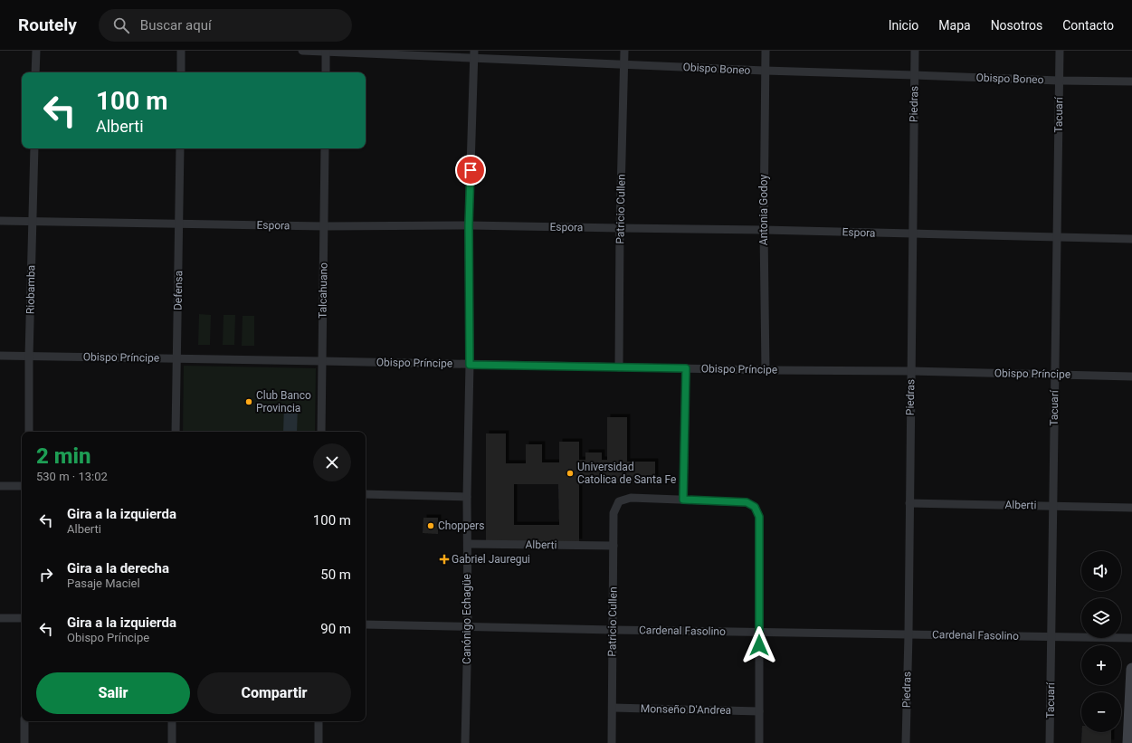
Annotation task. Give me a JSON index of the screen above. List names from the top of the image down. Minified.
{"streets":{"street":["Obispo Boneo","Piedras","Tacuarí","Patricio Cullen","Antonia Godoy","Espora","Riobamba","Defensa","Talcahuano","Obispo Príncipe","Alberti","Canónigo Echagüe","Cardenal Fasolino","Monseño D'Andrea"]},"crossings":[["Obispo Boneo","Piedras"],["Obispo Boneo","Tacuarí"],["Obispo Boneo","Patricio Cullen"],["Obispo Boneo","Antonia Godoy"],["Obispo Boneo","Canónigo Echagüe"],["Piedras","Espora"],["Piedras","Obispo Príncipe"],["Piedras","Alberti"],["Piedras","Cardenal Fasolino"],["Tacuarí","Espora"],["Tacuarí","Obispo Príncipe"],["Tacuarí","Alberti"],["Tacuarí","Cardenal Fasolino"],["Patricio Cullen","Espora"],["Patricio Cullen","Obispo Príncipe"],["Patricio Cullen","Alberti"],["Patricio Cullen","Cardenal Fasolino"],["Patricio Cullen","Monseño D'Andrea"],["Antonia Godoy","Espora"],["Antonia Godoy","Obispo Príncipe"],["Espora","Riobamba"],["Espora","Defensa"],["Espora","Talcahuano"],["Espora","Canónigo Echagüe"],["Riobamba","Obispo Príncipe"],["Defensa","Obispo Príncipe"],["Talcahuano","Obispo Príncipe"],["Obispo Príncipe","Canónigo Echagüe"],["Alberti","Canónigo Echagüe"],["Canónigo Echagüe","Cardenal Fasolino"]],"places":{"other":["Club Banco Provincia","Universidad Catolica de Santa Fe","Choppers"],"health":["Gabriel Jauregui"]},"page":{"header":"Routely","search":"Buscar aquí","nav":["Inicio","Mapa","Nosotros","Contacto"],"turn":["100 m","Alberti"],"heading":["2 min","530 m · 13:02"],"list":[{"name":"Gira a la izquierda","note":"Alberti","value":"100 m"},{"name":"Gira a la derecha","note":"Pasaje Maciel","value":"50 m"},{"name":"Gira a la izquierda","note":"Obispo Príncipe","value":"90 m"}],"map_buttons":["+","−"],"buttons":["Salir","Compartir"]}}
